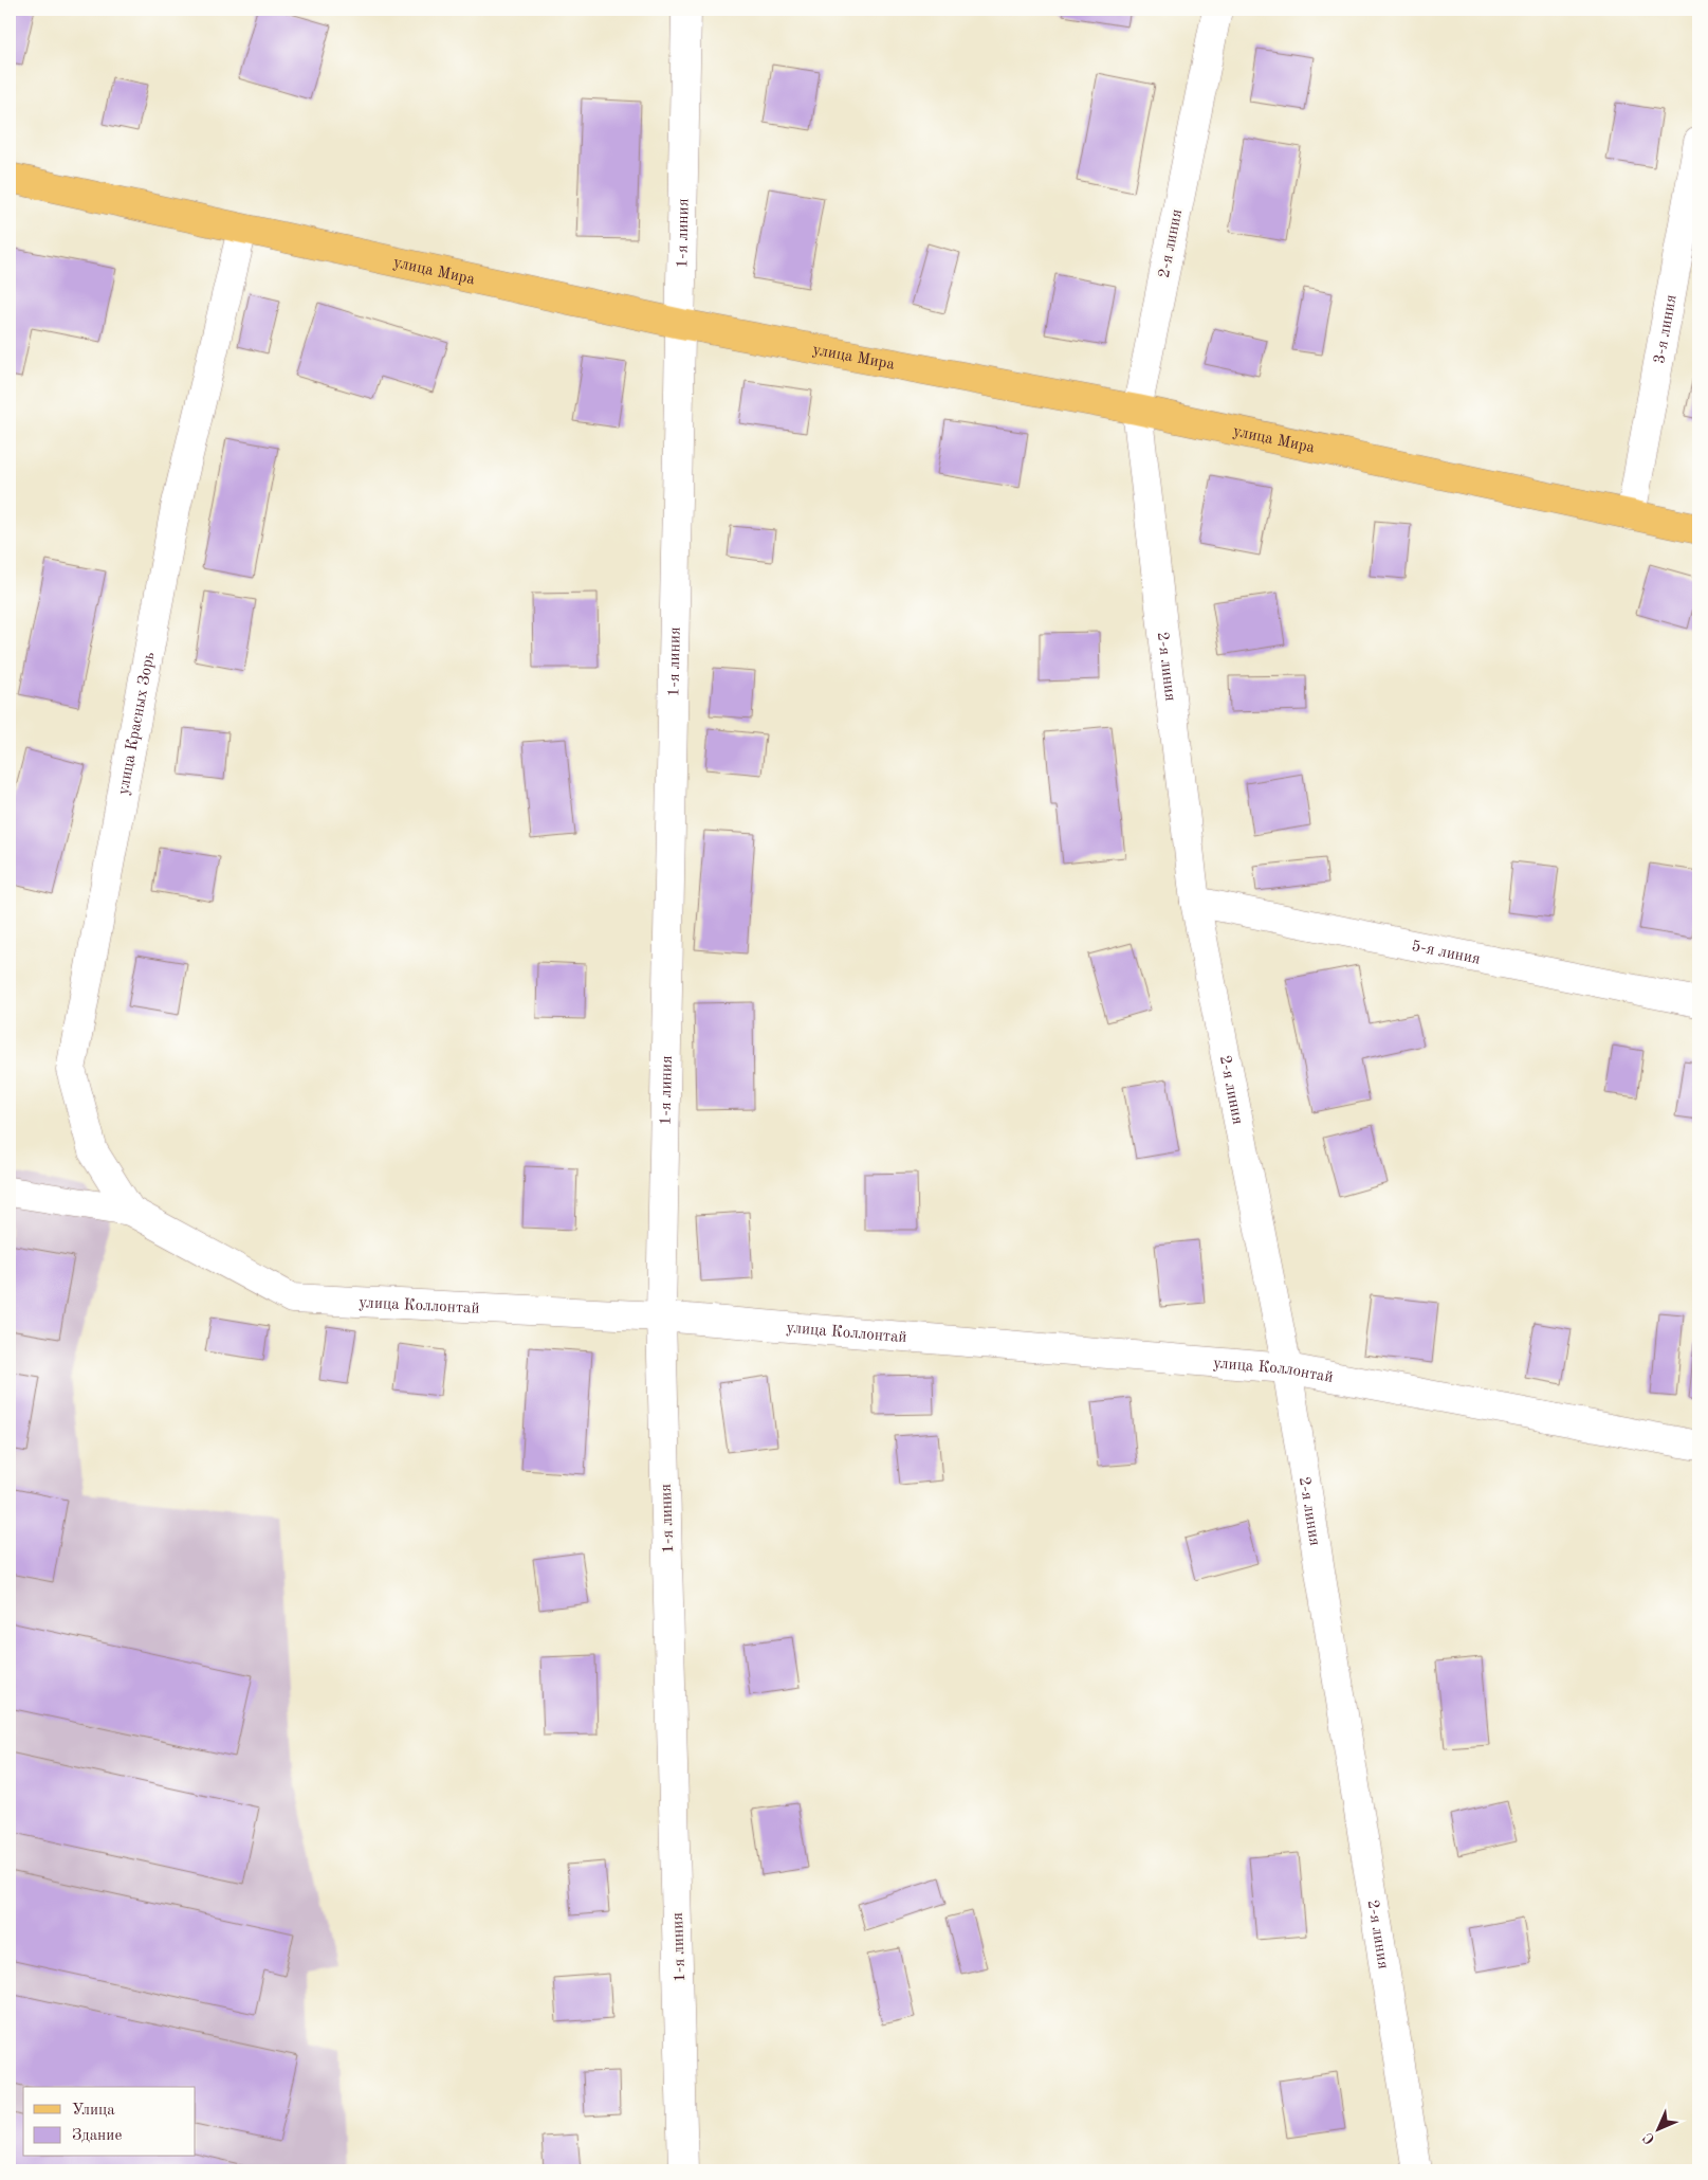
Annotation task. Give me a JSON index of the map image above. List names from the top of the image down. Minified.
{"streets":{"main road":["улица Мира"],"street":["1-я линия","2-я линия","3-я линия","улица Красных Зорь","5-я линия","улица Коллонтай"]},"crossings":[["1-я линия","улица Мира"],["1-я линия","улица Коллонтай"],["2-я линия","улица Мира"],["2-я линия","5-я линия"],["2-я линия","улица Коллонтай"],["улица Мира","3-я линия"],["улица Мира","улица Красных Зорь"],["улица Красных Зорь","улица Коллонтай"]],"legend":["Улица","Здание"],"north":"bottom left"}
